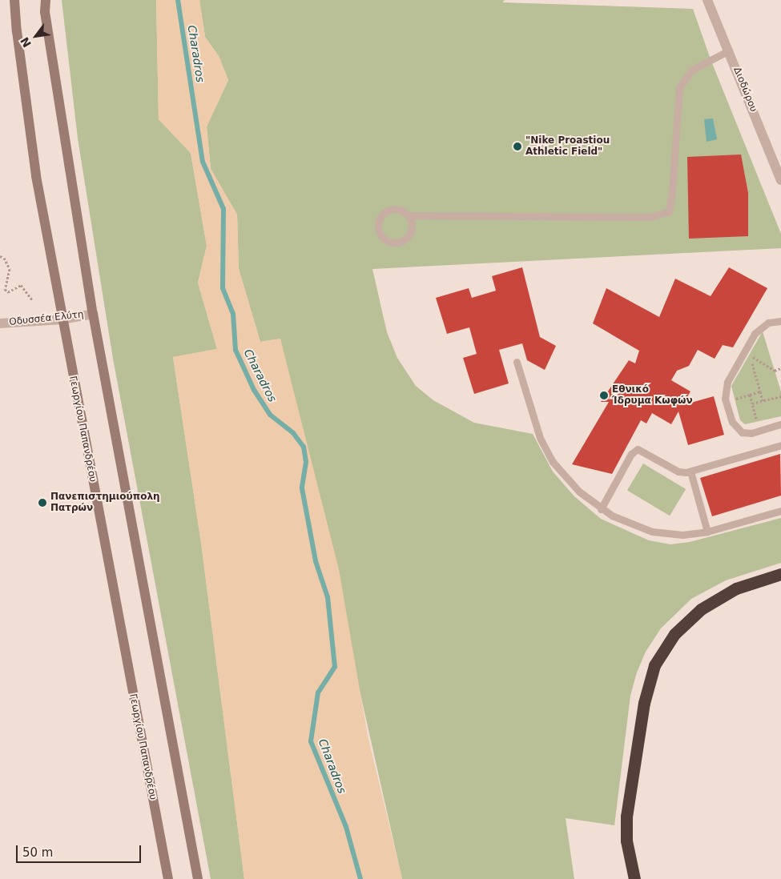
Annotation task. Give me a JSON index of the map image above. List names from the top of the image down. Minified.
{"streets":{"main road":["Γεωργίου Παπανδρέου"],"street":["Διοδώρου","Οδυσσέα Ελύτη"]},"crossings":[["Οδυσσέα Ελύτη","Γεωργίου Παπανδρέου"]],"water":["Charadros"],"places":["\"Nike Proastiou Athletic Field\"","Εθνικό Ίδρυμα Κωφών","Πανεπιστημιούπολη Πατρών"],"scale_bar":"50 m","north":"bottom left"}
